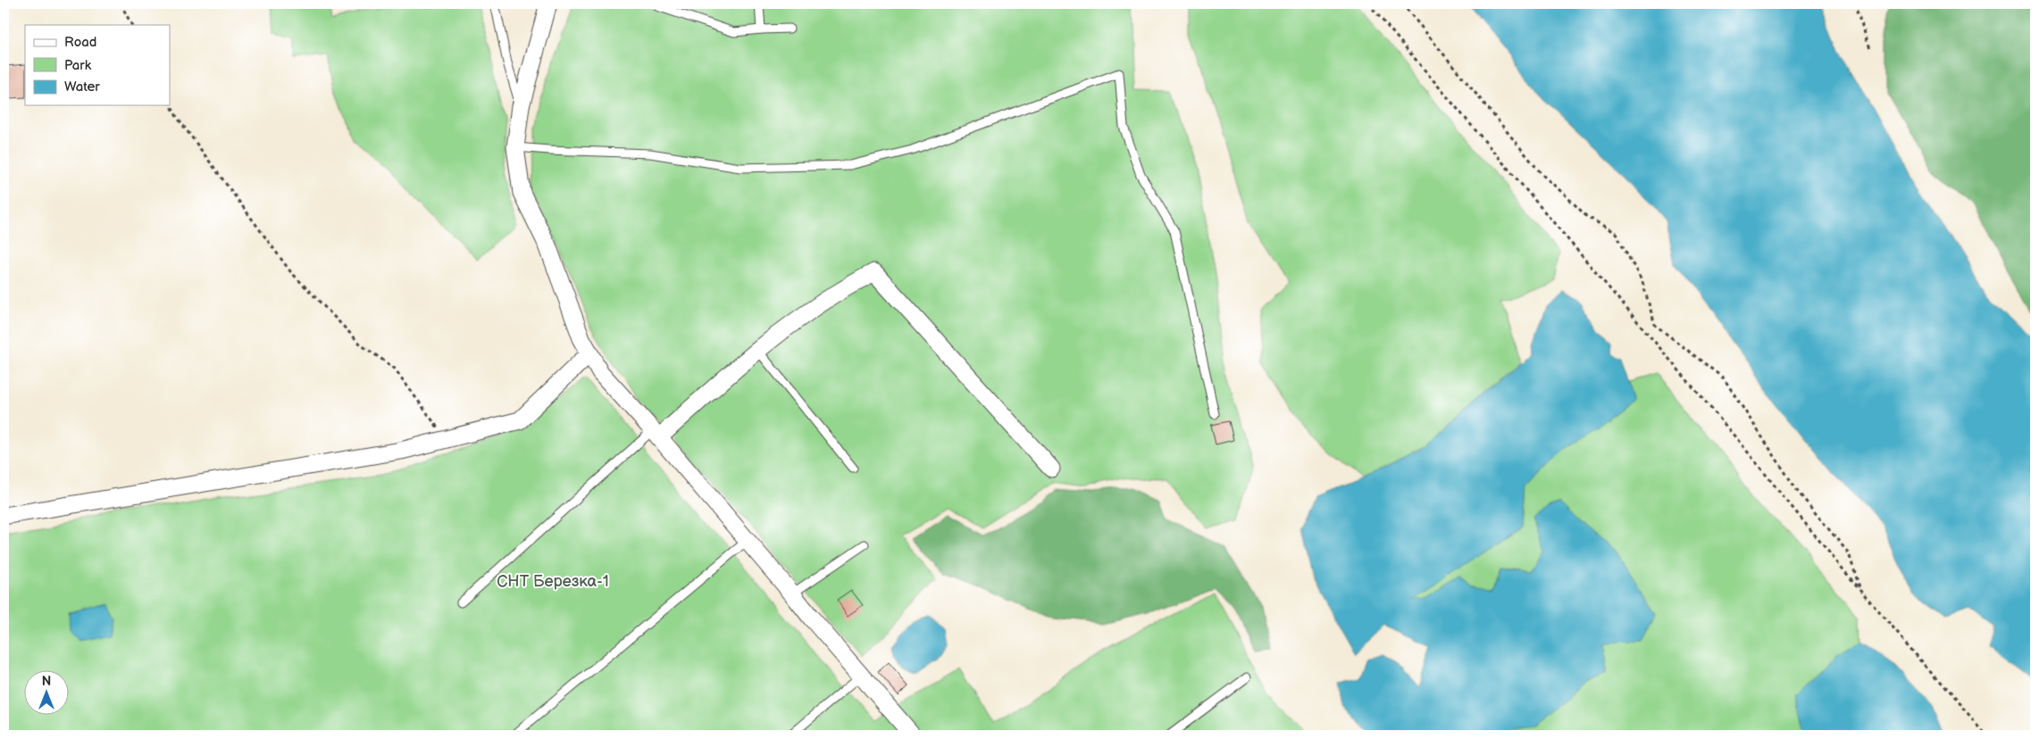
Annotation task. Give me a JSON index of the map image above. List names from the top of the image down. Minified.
{"parks":["СНТ Березка-1"],"legend":["Road","Park","Water"],"north":"top"}
